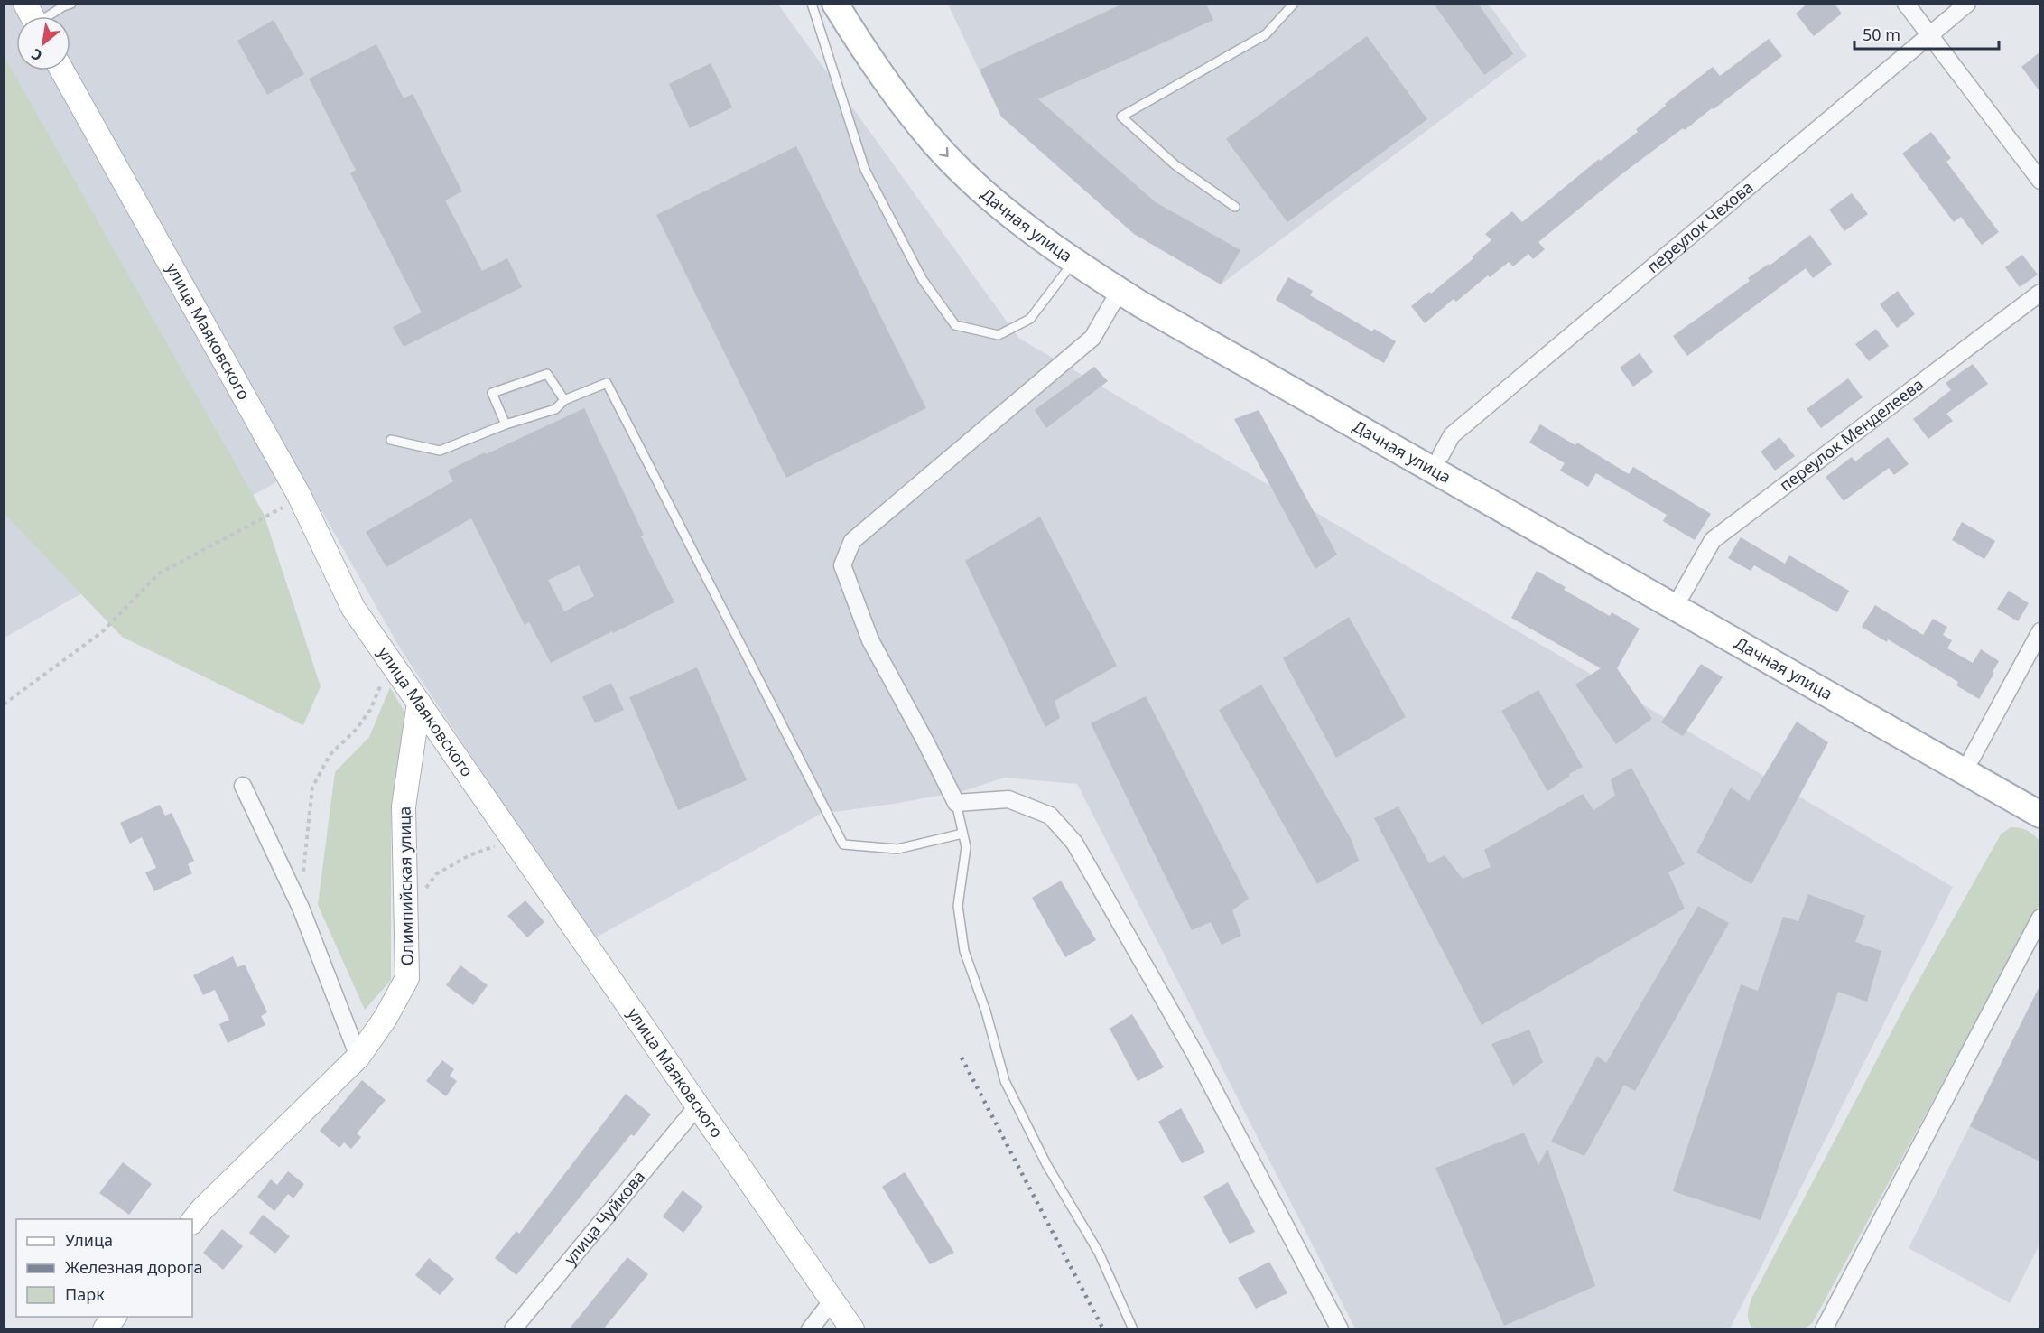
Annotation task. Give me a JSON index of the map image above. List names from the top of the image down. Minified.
{"streets":{"main road":["Дачная улица"],"street":["переулок Чехова","улица Маяковского","переулок Менделеева","Олимпийская улица","улица Чуйкова"]},"crossings":[["Дачная улица","переулок Чехова"],["Дачная улица","переулок Менделеева"],["улица Маяковского","Олимпийская улица"],["улица Маяковского","улица Чуйкова"]],"legend":["Улица","Железная дорога","Парк"],"scale_bar":"50 m","north":"bottom left"}
